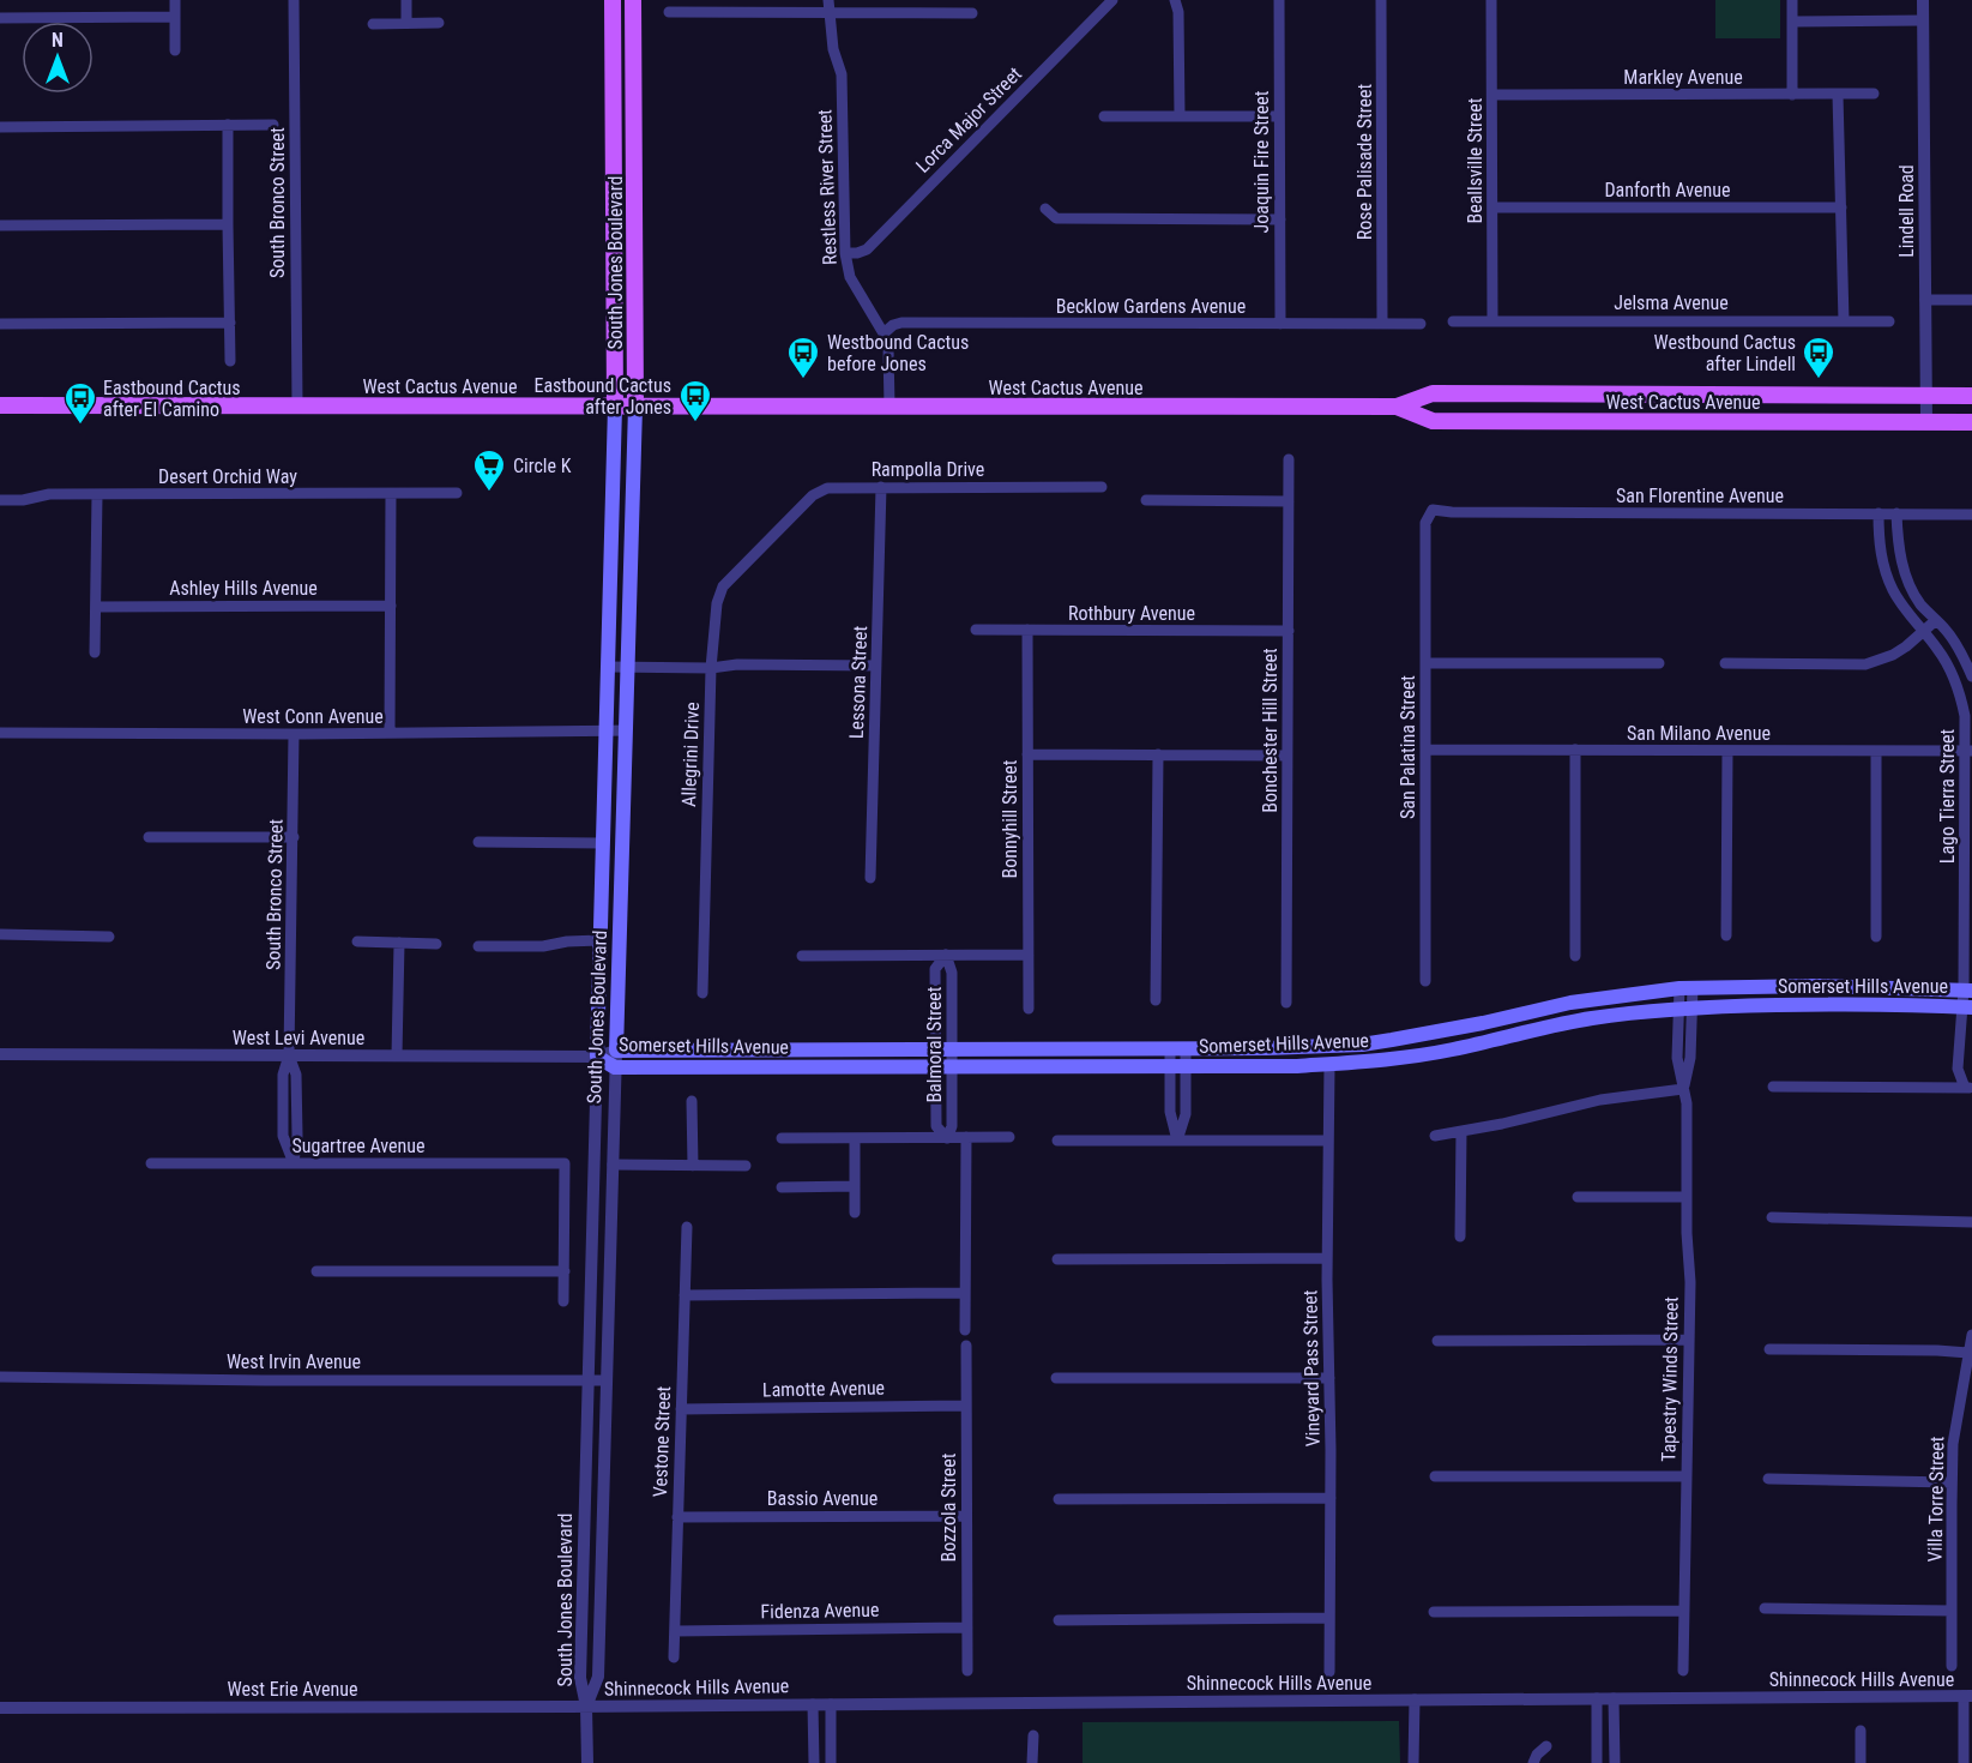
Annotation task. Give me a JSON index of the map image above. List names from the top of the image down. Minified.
{"streets":{"main road":["South Jones Boulevard","West Cactus Avenue","Somerset Hills Avenue"],"street":["Markley Avenue","Lorca Major Street","Beallsville Street","Joaquin Fire Street","Rose Palisade Street","Restless River Street","Danforth Avenue","South Bronco Street","Lindell Road","Jelsma Avenue","Becklow Gardens Avenue","Rampolla Drive","Desert Orchid Way","San Florentine Avenue","Ashley Hills Avenue","Rothbury Avenue","Lessona Street","West Conn Avenue","Bonchester Hill Street","San Milano Avenue","San Palatina Street","Allegrini Drive","Lago Tierra Street","Bonnyhill Street","West Levi Avenue","Balmoral Street","Sugartree Avenue","West Irvin Avenue","Vineyard Pass Street","Tapestry Winds Street","Lamotte Avenue","Vestone Street","Bassio Avenue","Villa Torre Street","Bozzola Street","Fidenza Avenue","Shinnecock Hills Avenue","West Erie Avenue"]},"crossings":[["Markley Avenue","Beallsville Street"],["Lorca Major Street","Restless River Street"],["Beallsville Street","Danforth Avenue"],["Beallsville Street","Jelsma Avenue"],["Joaquin Fire Street","Becklow Gardens Avenue"],["Rose Palisade Street","Becklow Gardens Avenue"],["Restless River Street","Becklow Gardens Avenue"],["Restless River Street","West Cactus Avenue"],["South Bronco Street","West Cactus Avenue"],["South Bronco Street","West Conn Avenue"],["South Bronco Street","West Levi Avenue"],["South Bronco Street","Sugartree Avenue"],["Lindell Road","West Cactus Avenue"],["South Jones Boulevard","West Cactus Avenue"],["South Jones Boulevard","West Conn Avenue"],["South Jones Boulevard","Somerset Hills Avenue"],["South Jones Boulevard","West Levi Avenue"],["South Jones Boulevard","West Irvin Avenue"],["South Jones Boulevard","Shinnecock Hills Avenue"],["South Jones Boulevard","West Erie Avenue"],["Rampolla Drive","Lessona Street"],["Rampolla Drive","Allegrini Drive"],["San Florentine Avenue","San Palatina Street"],["San Florentine Avenue","Lago Tierra Street"],["Rothbury Avenue","Bonchester Hill Street"],["Rothbury Avenue","Bonnyhill Street"],["San Milano Avenue","San Palatina Street"],["San Milano Avenue","Lago Tierra Street"],["Lago Tierra Street","Somerset Hills Avenue"],["Somerset Hills Avenue","West Levi Avenue"],["Somerset Hills Avenue","Balmoral Street"],["Somerset Hills Avenue","Vineyard Pass Street"],["Somerset Hills Avenue","Tapestry Winds Street"],["Lamotte Avenue","Vestone Street"],["Lamotte Avenue","Bozzola Street"],["Vestone Street","Bassio Avenue"],["Vestone Street","Fidenza Avenue"],["Bassio Avenue","Bozzola Street"],["Bozzola Street","Fidenza Avenue"],["Shinnecock Hills Avenue","West Erie Avenue"]],"places":{"bus stop":["Westbound Cactus before Jones","Westbound Cactus after Lindell","Eastbound Cactus after Jones","Eastbound Cactus after El Camino"],"supermarket":["Circle K"]},"north":"top"}
